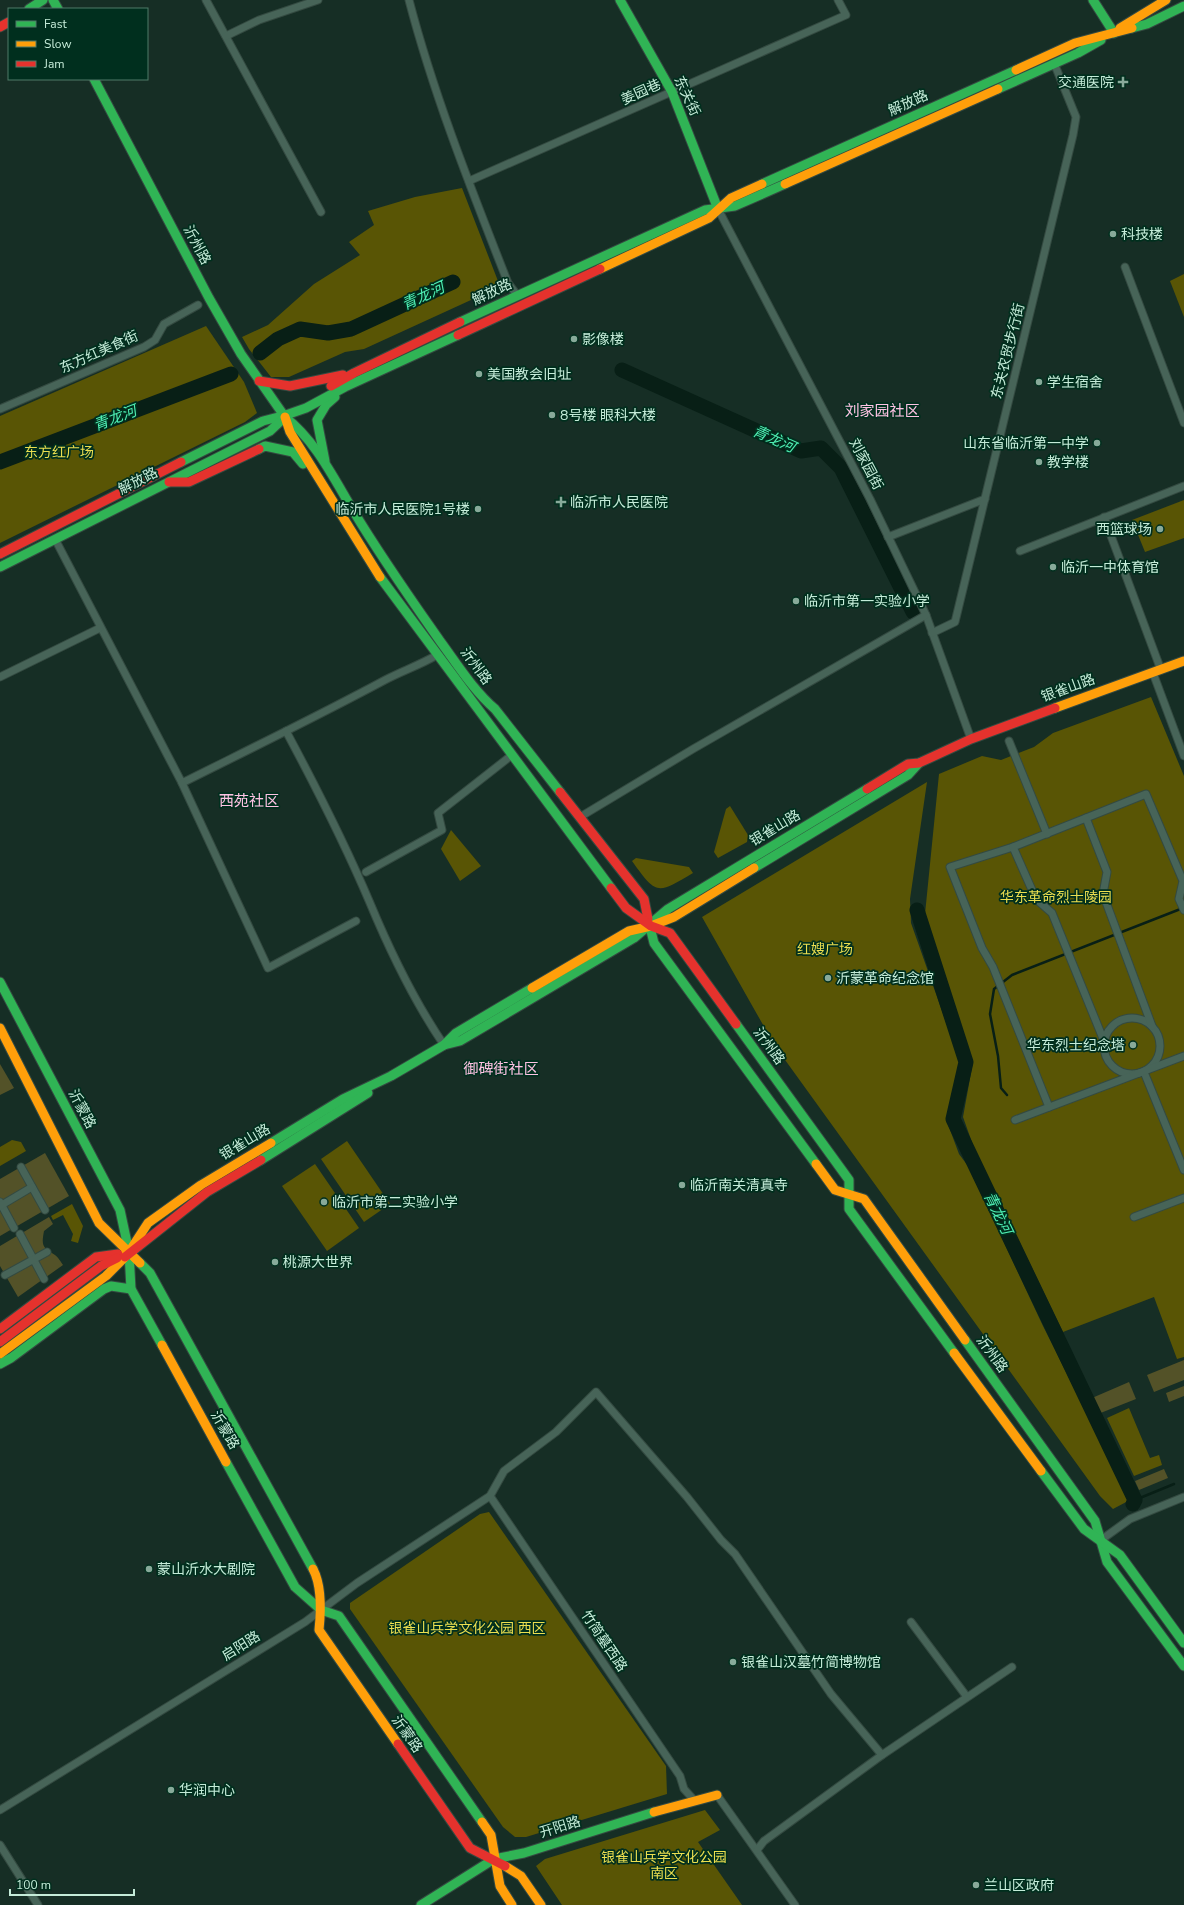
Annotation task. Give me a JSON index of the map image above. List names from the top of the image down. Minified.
{"streets":{"main road":["东关街","解放路","沂州路","银雀山路","沂蒙路","开阳路"],"street":["姜园巷","东关农贸步行街","东方红美食街","刘家园街","竹简墓西路","启阳路"]},"crossings":[["姜园巷","东关街"],["东关街","解放路"],["东关街","刘家园街"],["解放路","沂州路"],["解放路","东关农贸步行街"],["解放路","刘家园街"],["沂州路","银雀山路"],["东关农贸步行街","刘家园街"],["刘家园街","银雀山路"],["银雀山路","沂蒙路"],["沂蒙路","启阳路"],["沂蒙路","开阳路"],["竹简墓西路","启阳路"],["竹简墓西路","开阳路"]],"districts":["刘家园社区","西苑社区","御碑街社区"],"water":["青龙河"],"parks":["东方红广场","华东革命烈士陵园","红嫂广场","银雀山兵学文化公园 西区","银雀山兵学文化公园 南区"],"places":{"health":["交通医院","临沂市人民医院"],"other":["科技楼","影像楼","美国教会旧址","学生宿舍","8号楼 眼科大楼","山东省临沂第一中学","教学楼","临沂市人民医院1号楼","西篮球场","临沂一中体育馆","临沂市第一实验小学","沂蒙革命纪念馆","华东烈士纪念塔","临沂南关清真寺","临沂市第二实验小学","桃源大世界","蒙山沂水大剧院","银雀山汉墓竹简博物馆","华润中心","兰山区政府"]},"legend":["Fast","Slow","Jam"],"scale_bar":"100 m"}
